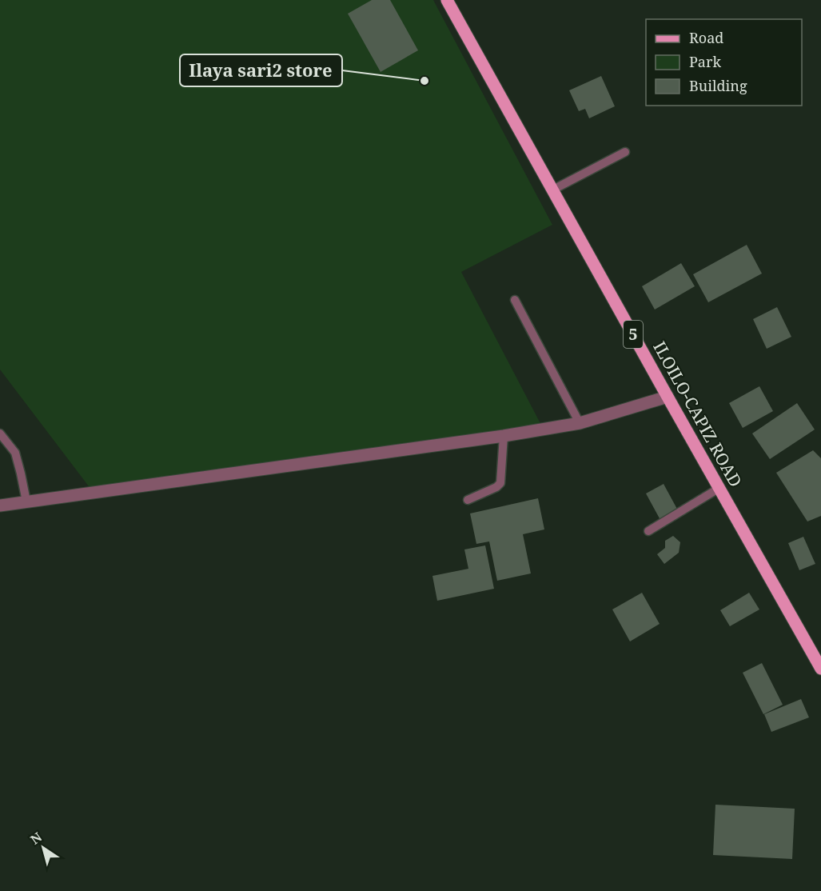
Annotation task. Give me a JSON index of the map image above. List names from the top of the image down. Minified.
{"streets":{"main road":["5","ILOILO-CAPIZ ROAD"]},"places":["Ilaya sari2 store"],"legend":["Road","Park","Building"],"north":"top left"}
